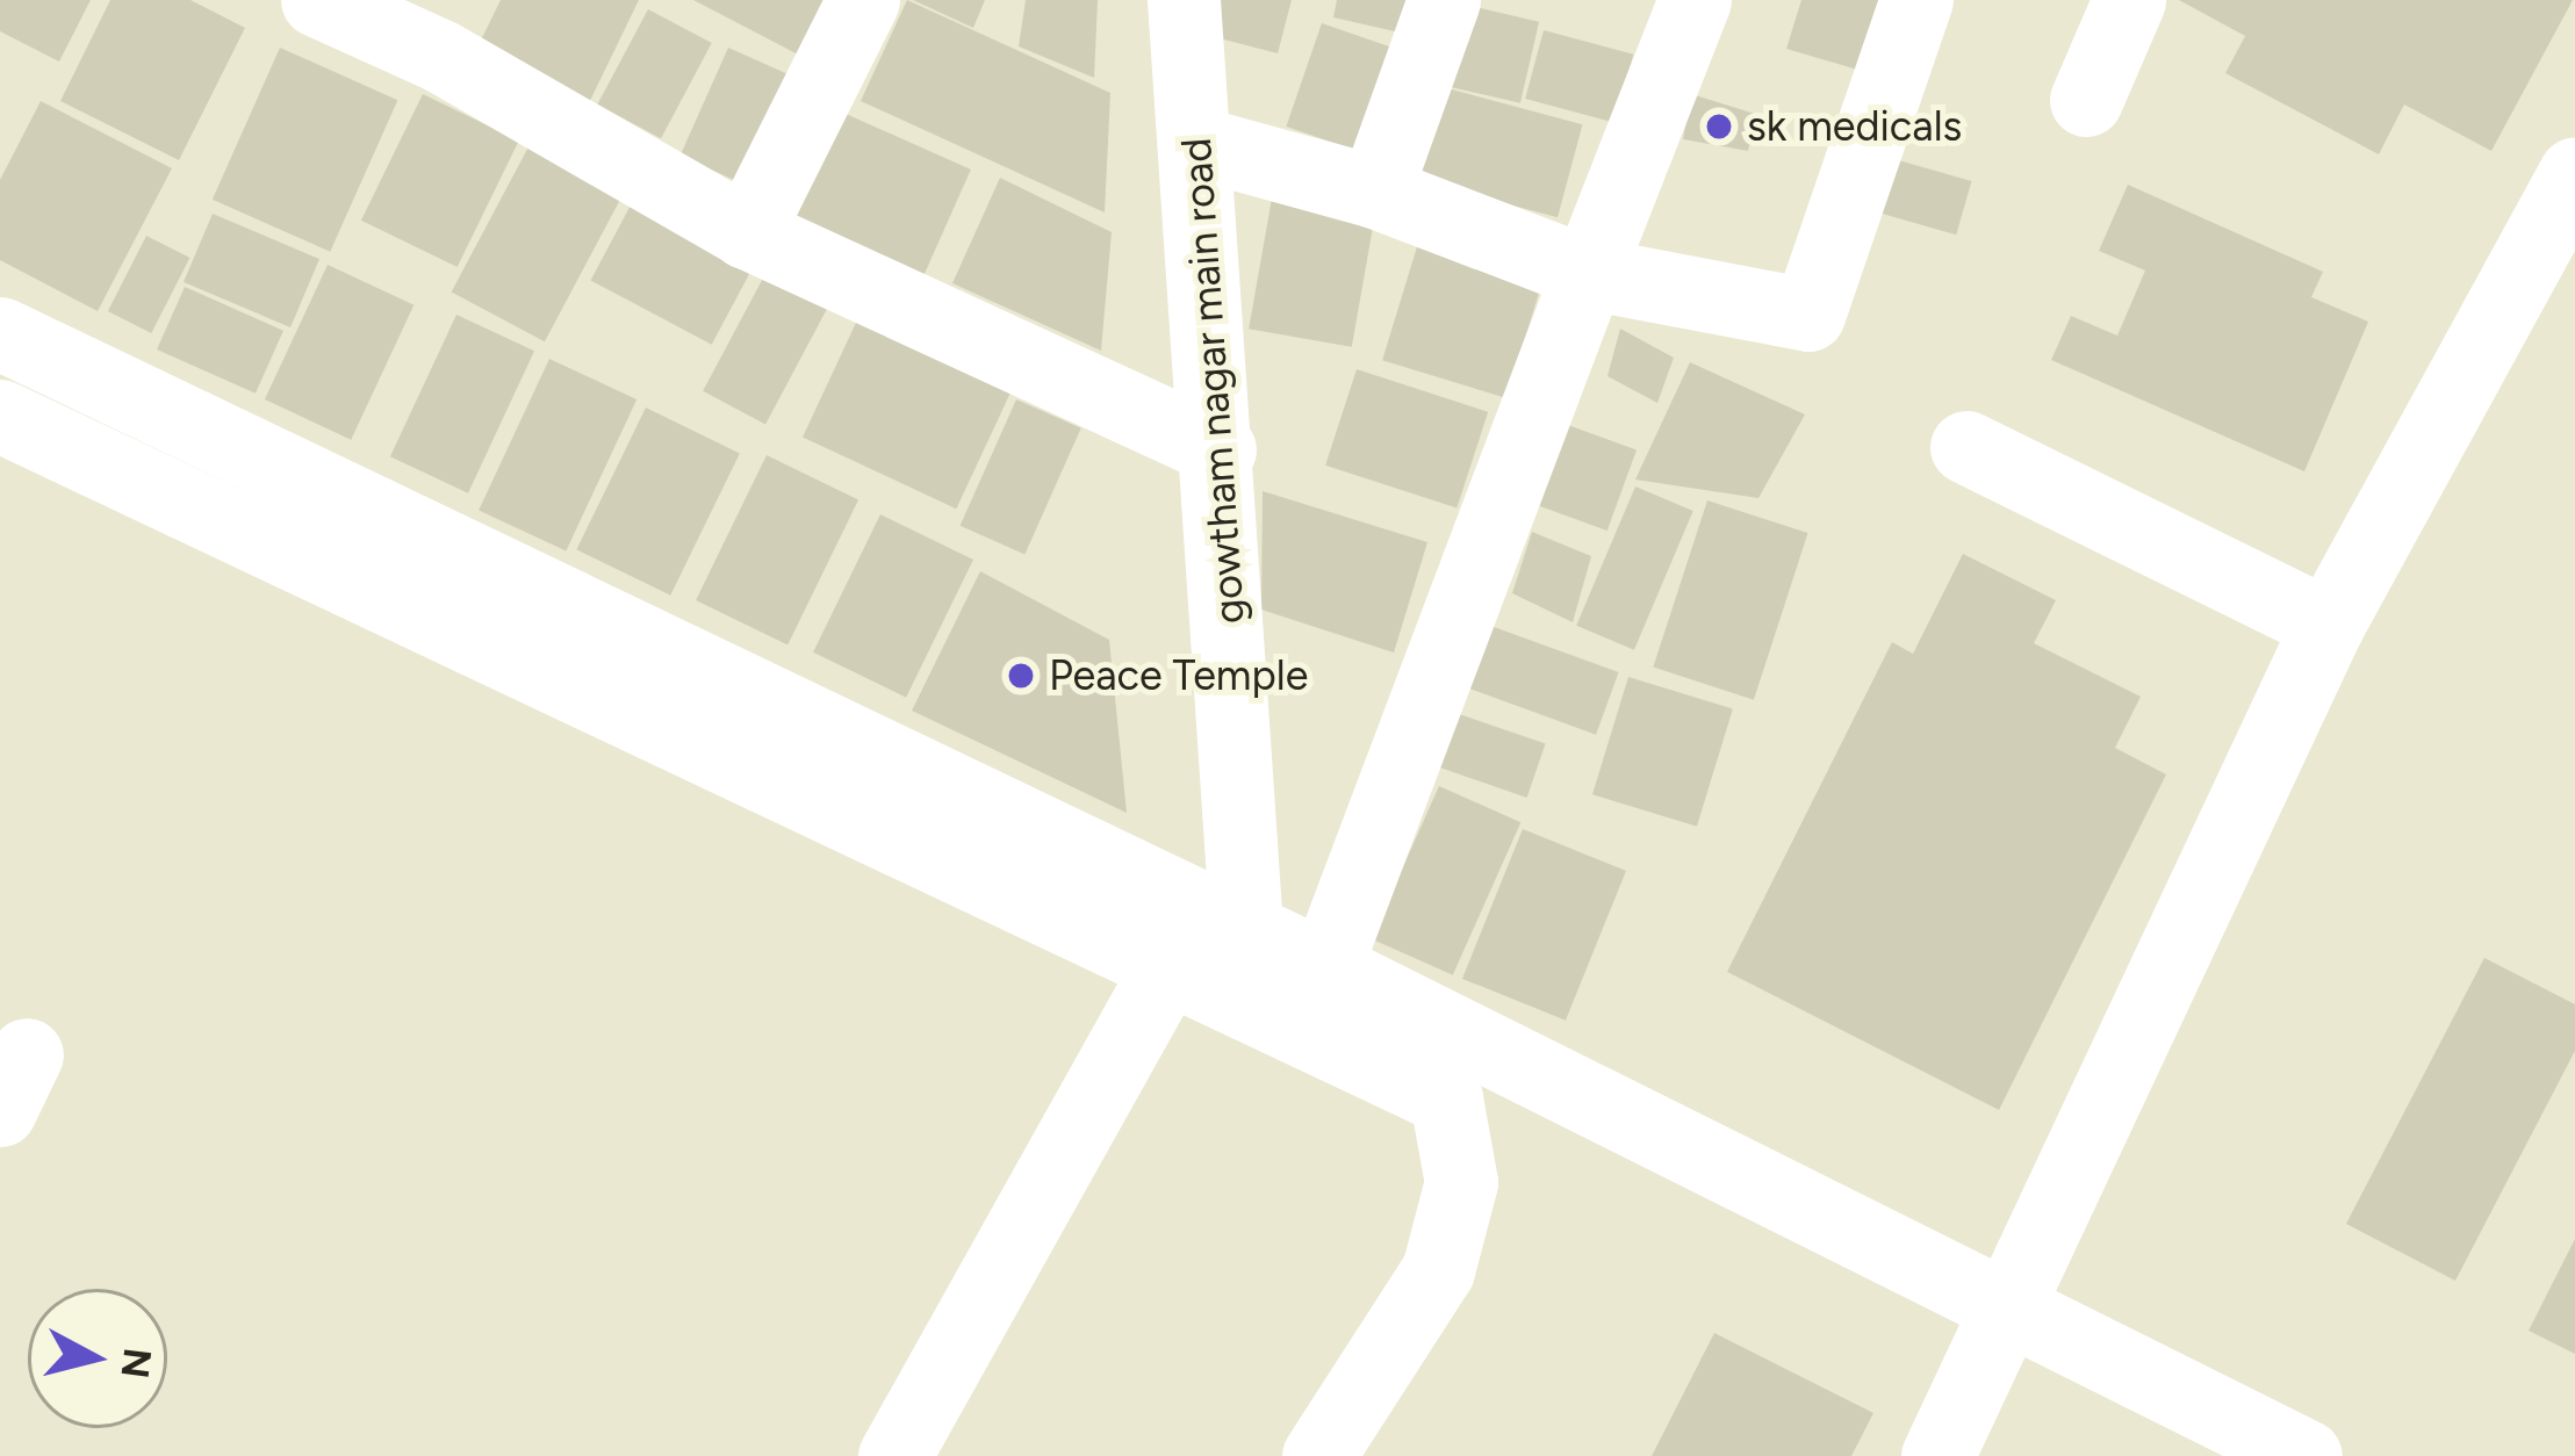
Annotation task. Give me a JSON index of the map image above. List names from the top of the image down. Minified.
{"streets":{"street":["gowtham nagar main road"]},"places":["sk medicals","Peace Temple"],"north":"right"}
